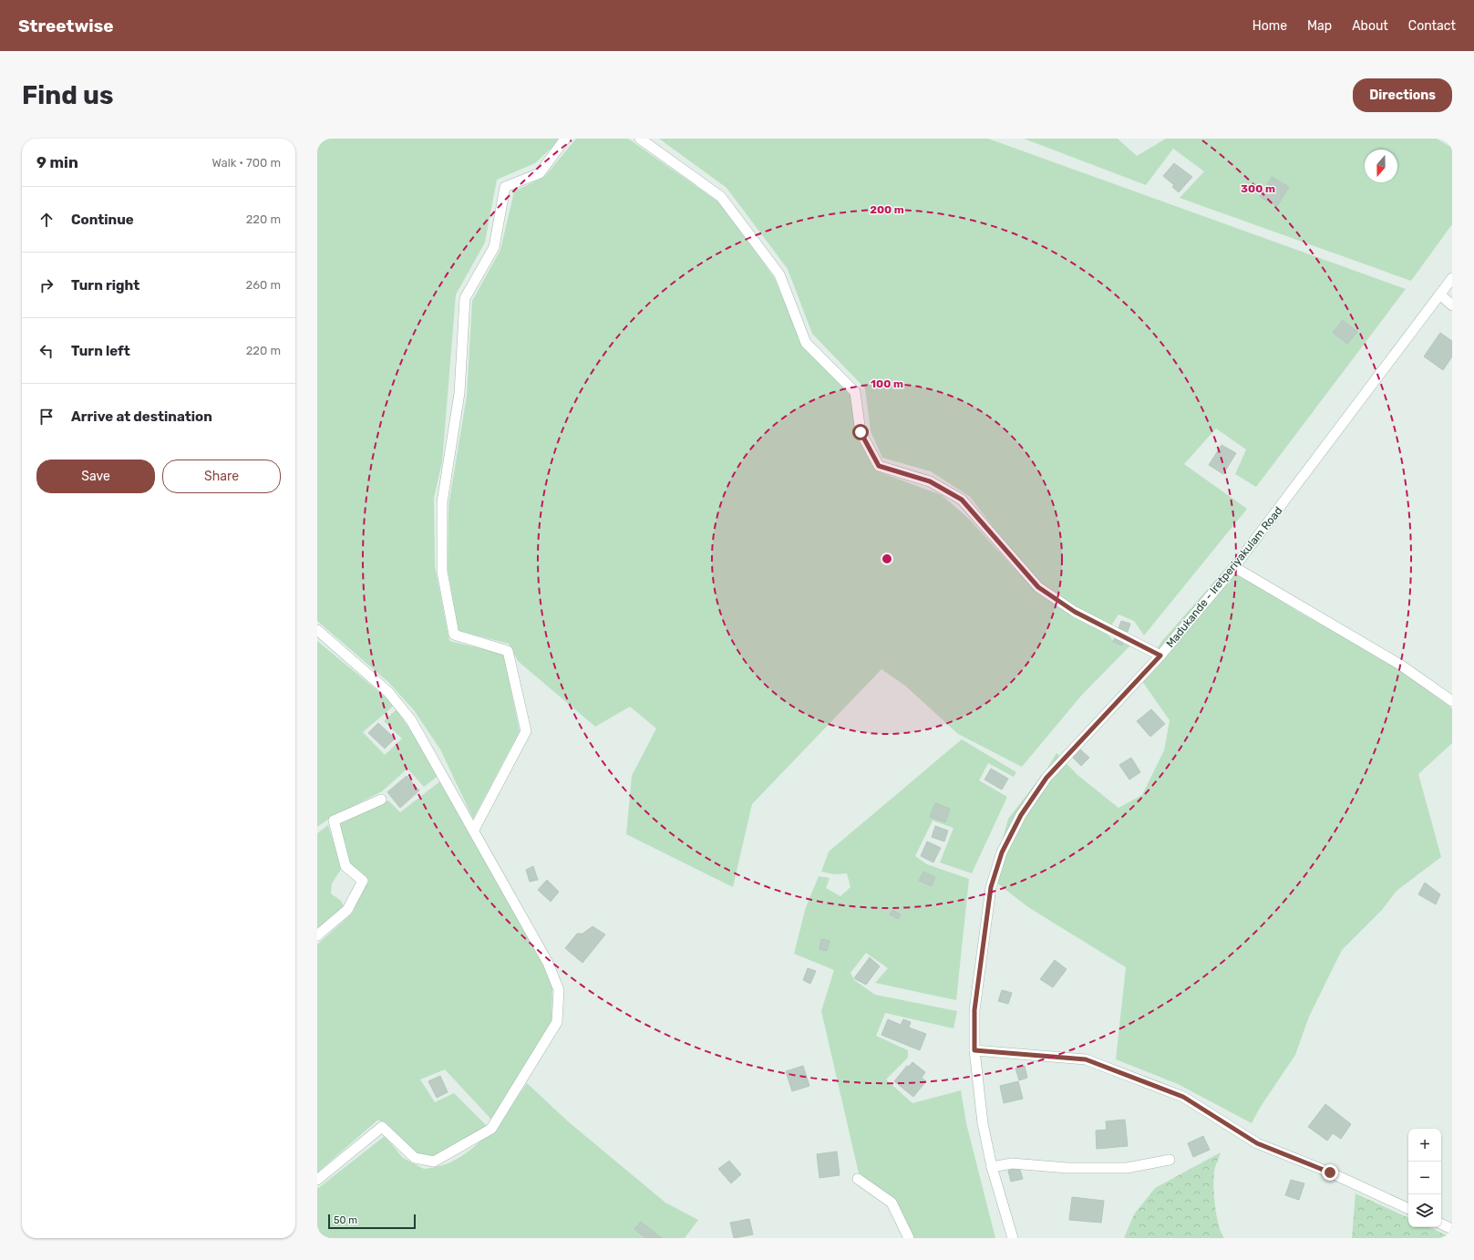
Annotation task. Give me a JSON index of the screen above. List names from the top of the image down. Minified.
{"streets":{"street":["Madukande - Iretperiyakulam Road"]},"scale_bar":"50 m","north":"bottom","page":{"header":"Streetwise","nav":["Home","Map","About","Contact"],"buttons":["Directions",["Save","Share"]],"title":"Find us","heading":["9 min","Walk · 700 m"],"list":[["Continue","220 m"],["Turn right","260 m"],["Turn left","220 m"],"Arrive at destination"],"map_buttons":["+","−"],"scale":"50 m"},"rings":["300 m","200 m","100 m"]}
